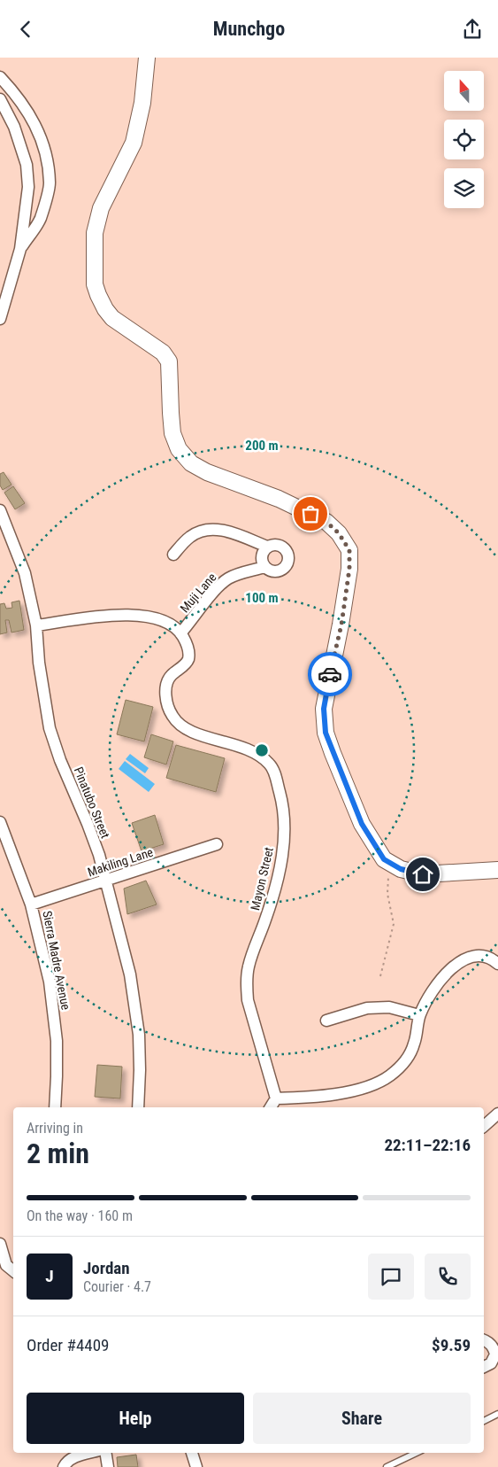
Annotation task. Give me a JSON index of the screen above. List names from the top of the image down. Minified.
{"streets":{"street":["Muji Lane","Pinatubo Street","Makiling Lane","Mayon Street","Sierra Madre Avenue"]},"crossings":[["Muji Lane","Mayon Street"],["Pinatubo Street","Makiling Lane"],["Makiling Lane","Sierra Madre Avenue"]],"north":"top","page":{"header":"Munchgo","heading":["2 min","Arriving in","22:11–22:16"],"panel":["Jordan","Courier · 4.7","Order #4409","$9.59"],"bar":"On the way · 160 m","round":"J","buttons":["Help","Share"]},"rings":["200 m","100 m"]}
